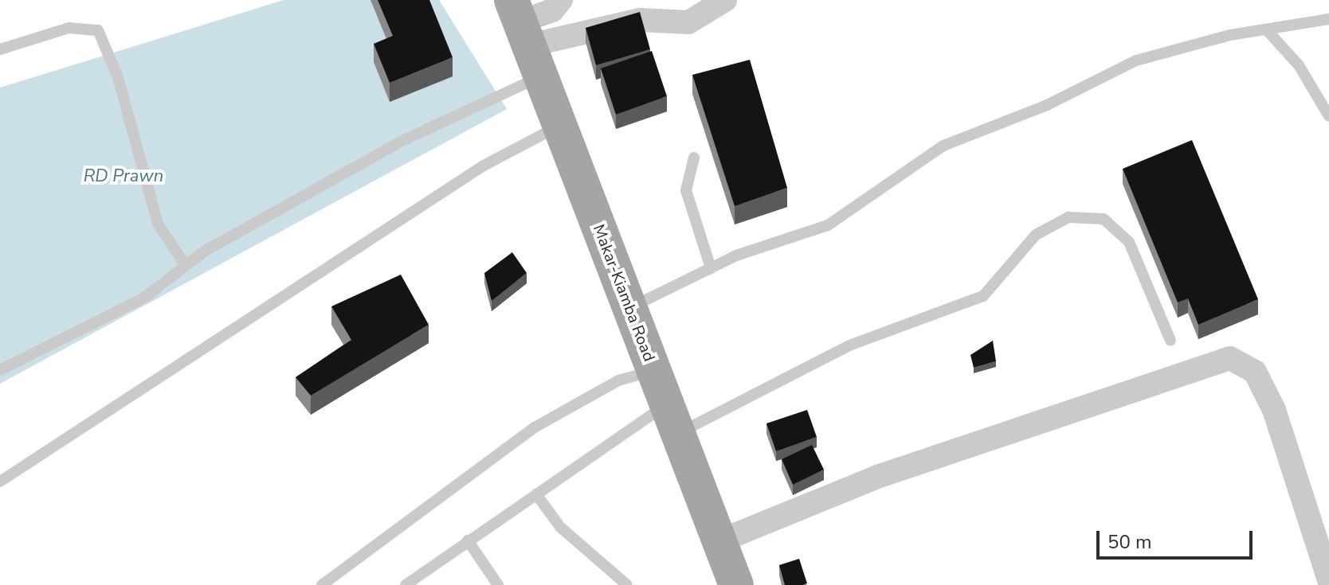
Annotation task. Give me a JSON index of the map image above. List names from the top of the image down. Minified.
{"streets":{"main road":["Makar-Kiamba Road"]},"water":["RD Prawn"],"scale_bar":"50 m"}
